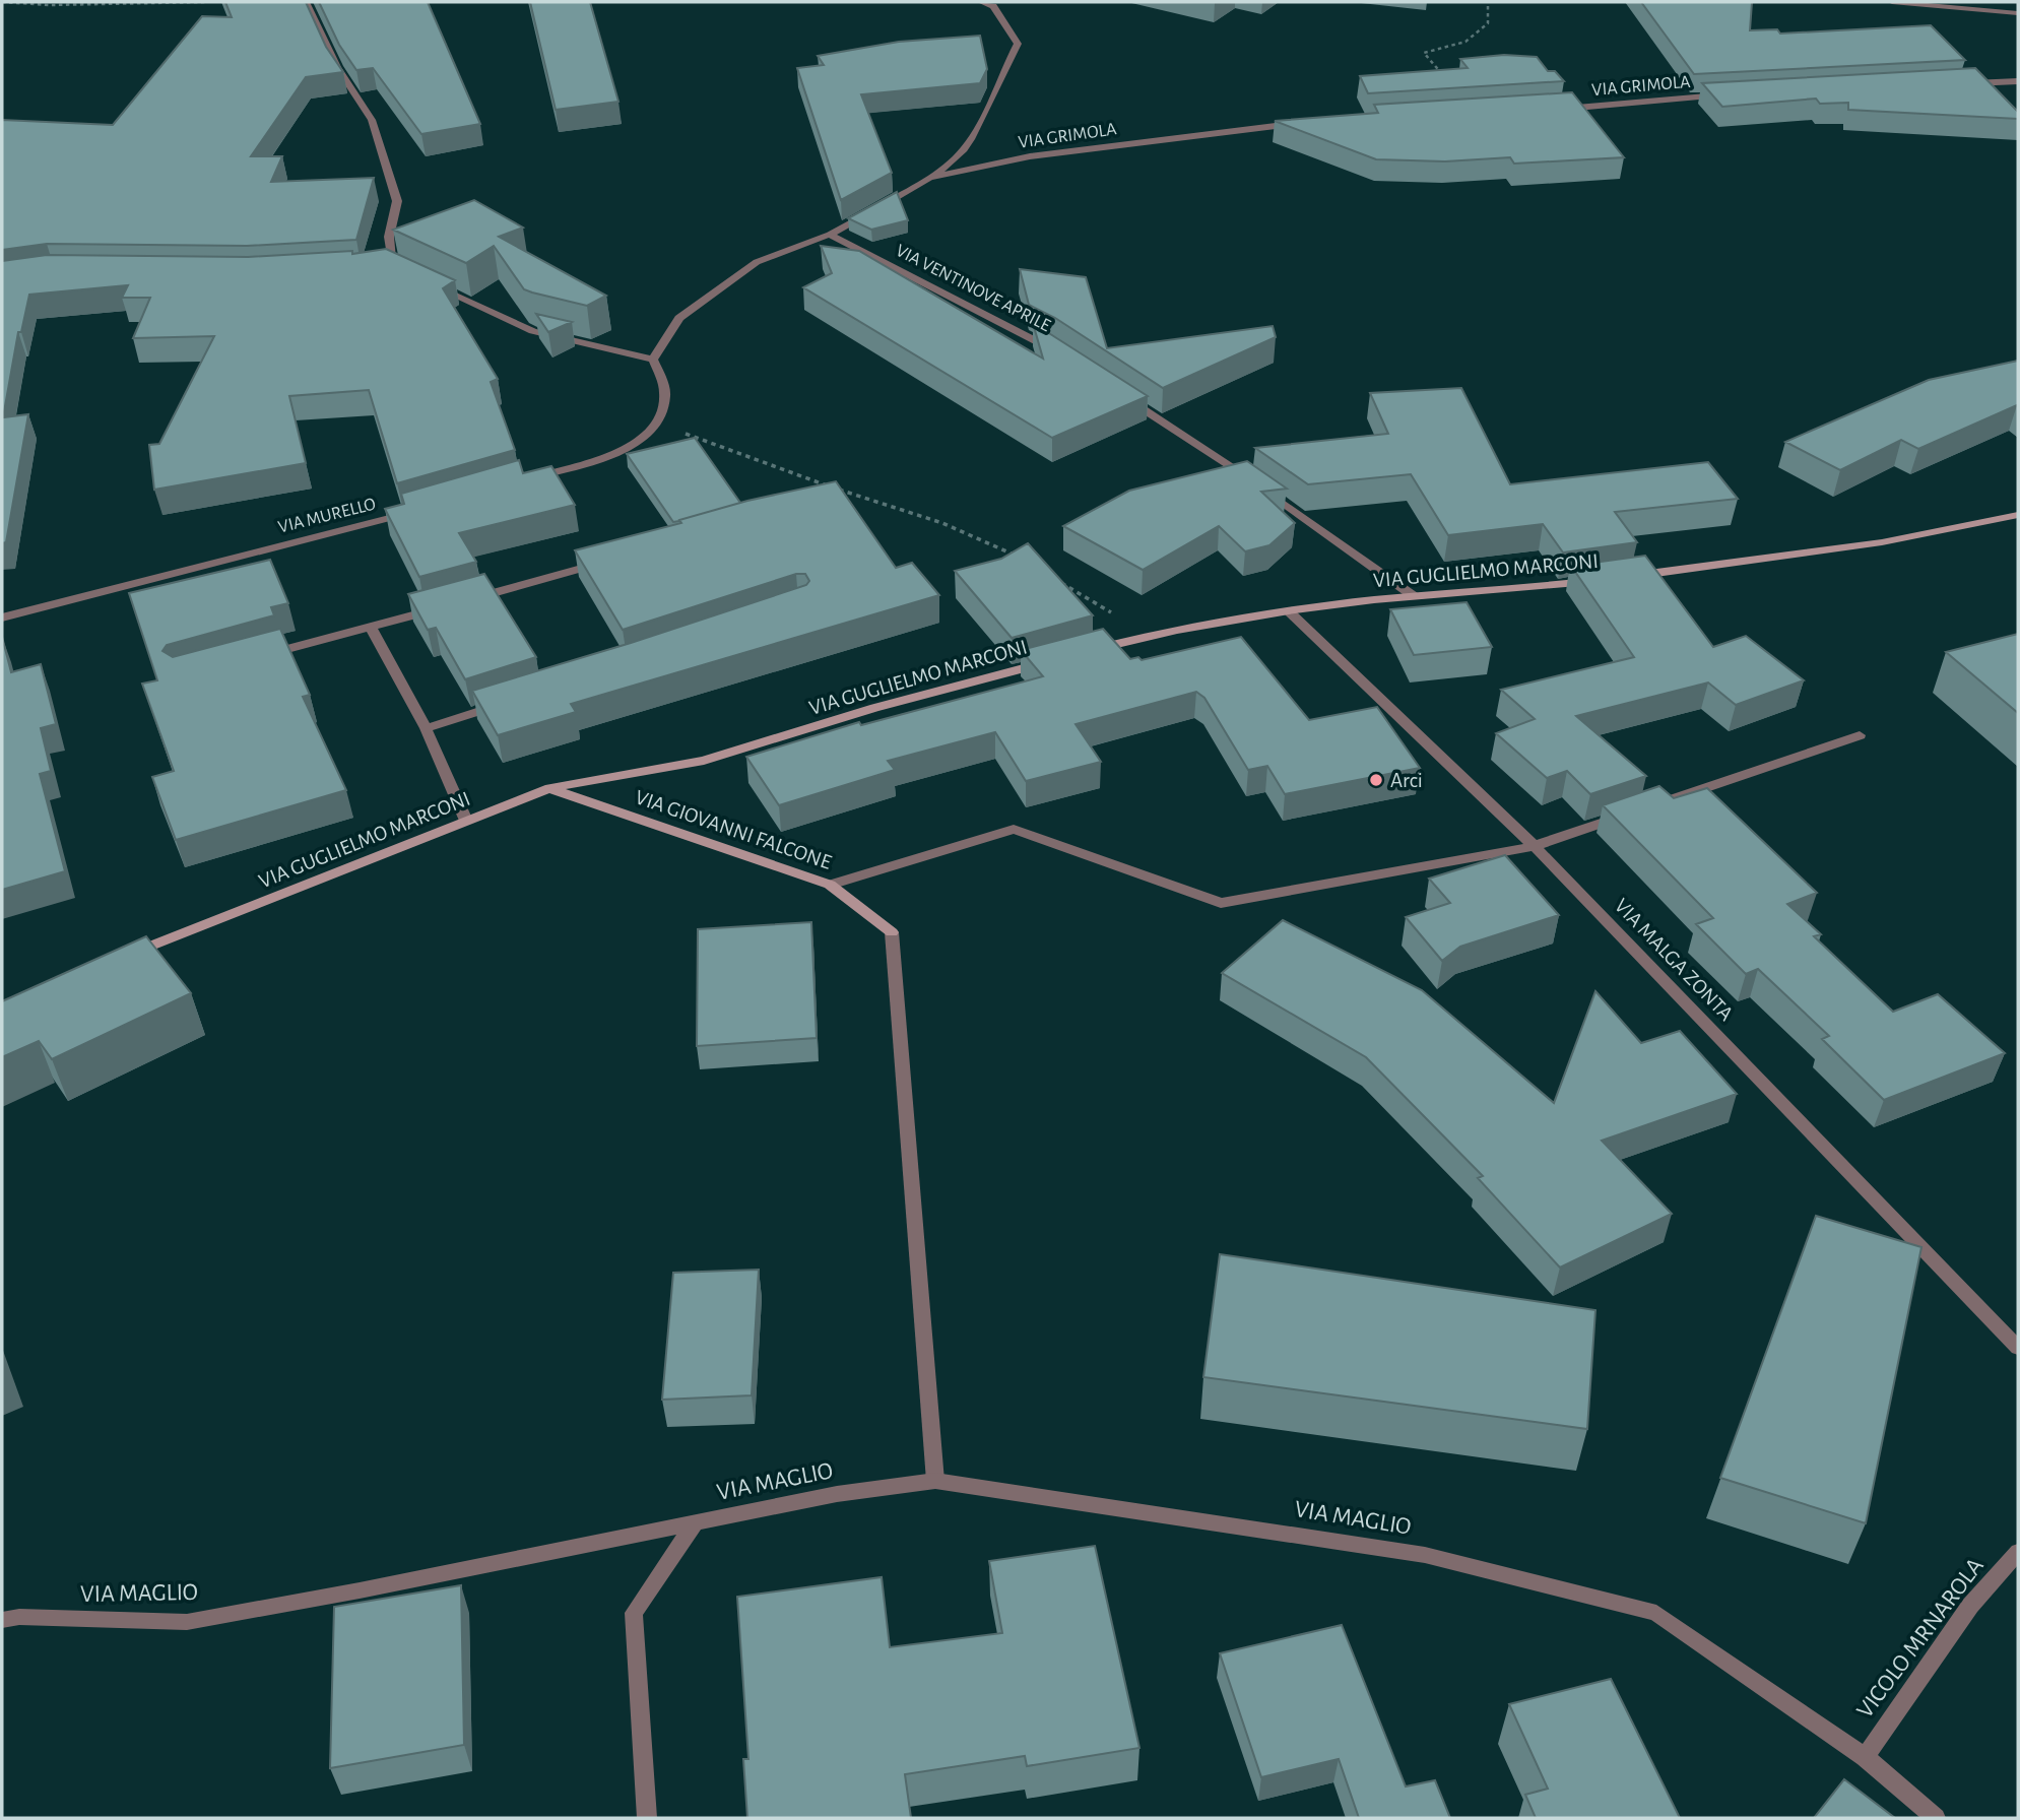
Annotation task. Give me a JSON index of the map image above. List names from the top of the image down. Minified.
{"streets":{"street":["VIA GRIMOLA","VIA VENTINOVE APRILE","VIA MURELLO","VIA GUGLIELMO MARCONI","VIA GIOVANNI FALCONE","VIA MALGA ZONTA","VIA MAGLIO","VICOLO MRNAROLA"]},"crossings":[["VIA GUGLIELMO MARCONI","VIA GIOVANNI FALCONE"],["VIA GUGLIELMO MARCONI","VIA MALGA ZONTA"],["VIA GIOVANNI FALCONE","VIA MAGLIO"],["VIA MAGLIO","VICOLO MRNAROLA"]],"places":["Arci"]}
